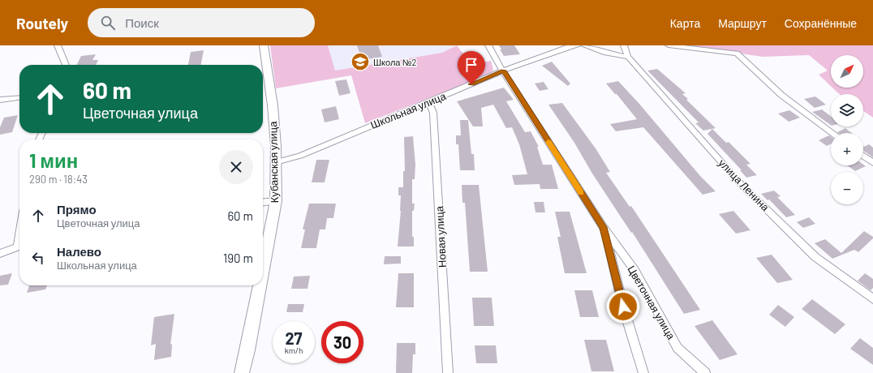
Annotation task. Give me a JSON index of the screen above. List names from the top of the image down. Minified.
{"streets":{"main road":["Кубанская улица"],"street":["Школьная улица","улица Ленина","Новая улица","Цветочная улица"]},"crossings":[["Школьная улица","Кубанская улица"],["Школьная улица","Новая улица"],["Школьная улица","Цветочная улица"]],"places":{"school or university":["Школа №2"]},"north":"top right","page":{"header":"Routely","search":"Поиск","nav":["Карта","Маршрут","Сохранённые"],"map_buttons":["+","−"],"turn":["60 m","Цветочная улица"],"heading":["1 мин","290 m · 18:43"],"list":[{"name":"Прямо","note":"Цветочная улица","value":"60 m"},{"name":"Налево","note":"Школьная улица","value":"190 m"}],"speed":"27 km/h","limit":"30"}}
